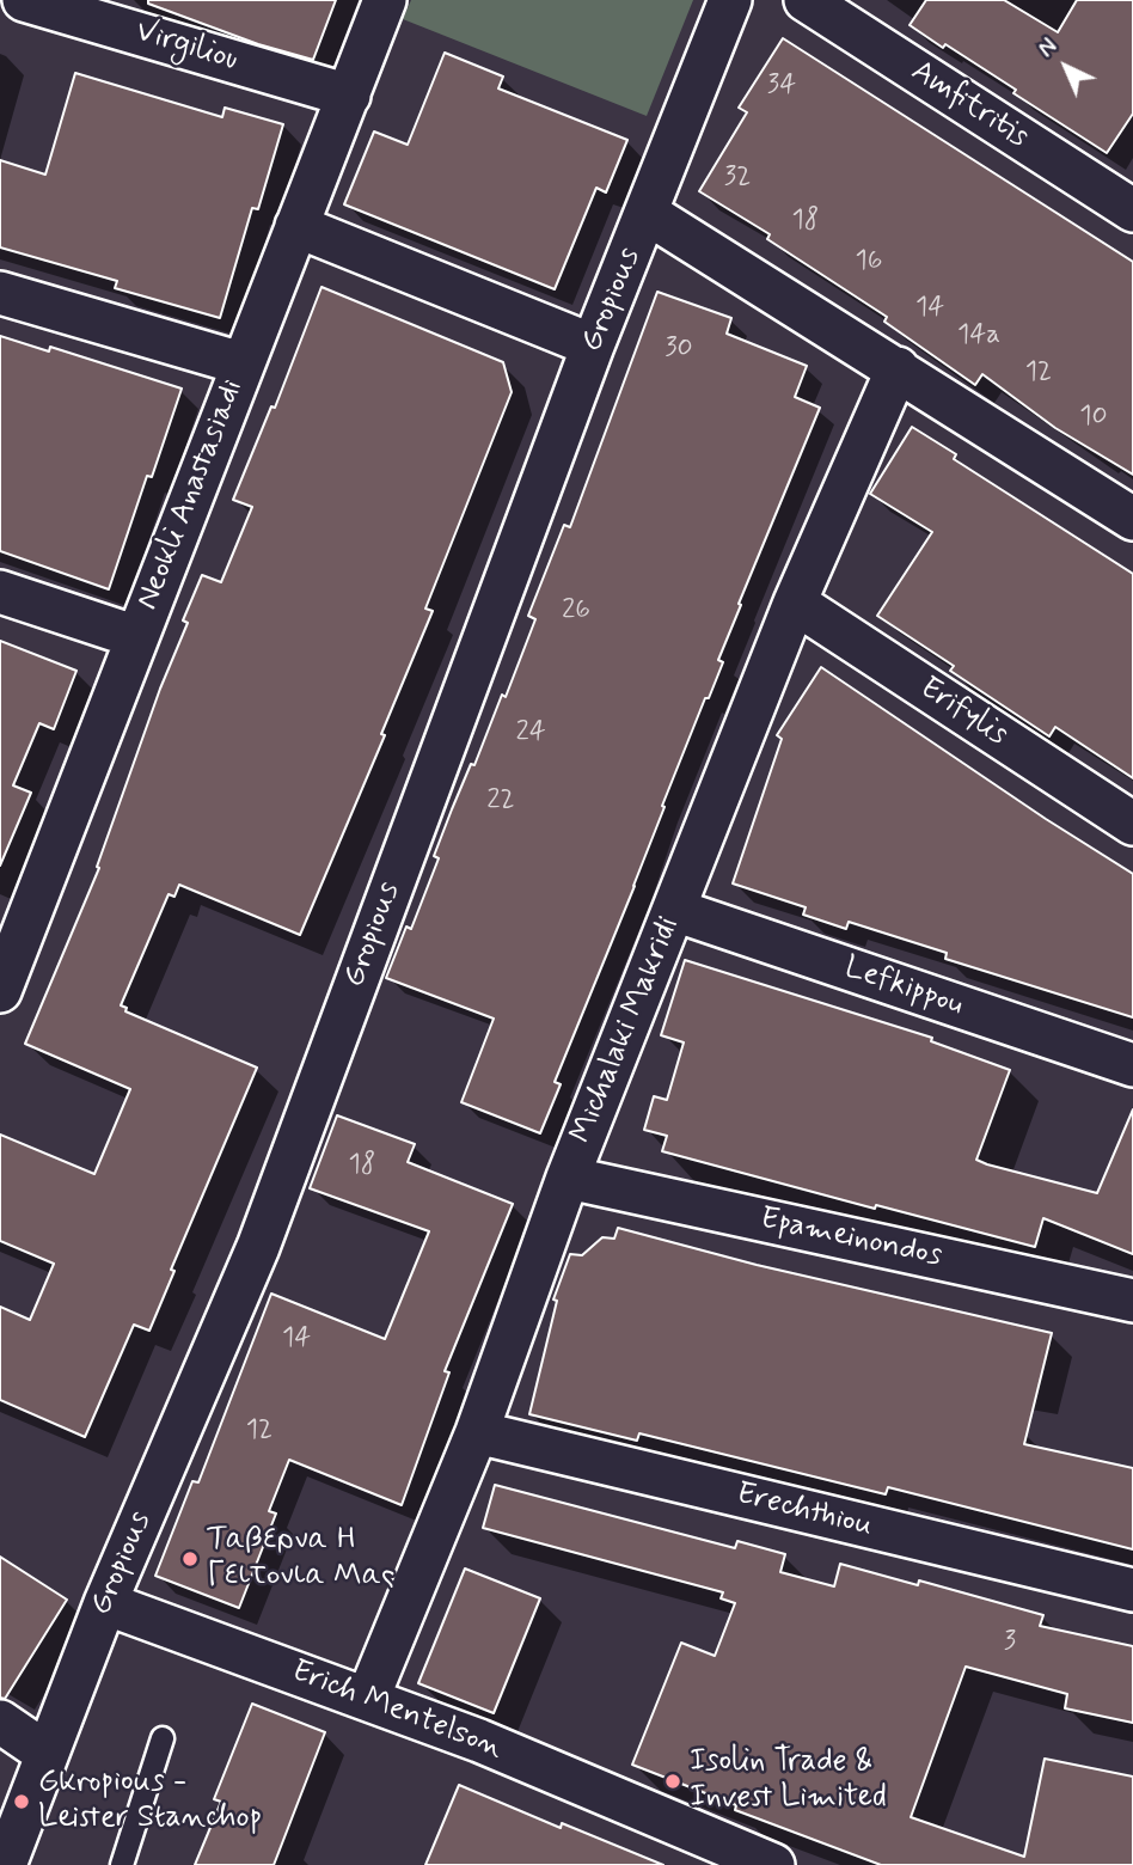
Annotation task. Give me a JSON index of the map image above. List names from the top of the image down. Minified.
{"streets":{"street":["Virgiliou","Amfitritis","Gropious","Neokli Anastasiadi","Erifylis","Lefkippou","Michalaki Makridi","Epameinondos","Erechthiou","Erich Mentelson"]},"crossings":[["Virgiliou","Neokli Anastasiadi"],["Gropious","Erich Mentelson"],["Erifylis","Michalaki Makridi"],["Lefkippou","Michalaki Makridi"],["Michalaki Makridi","Epameinondos"],["Michalaki Makridi","Erechthiou"],["Michalaki Makridi","Erich Mentelson"]],"places":["Ταβερνα Η Γειτονια Μας","Isolin Trade & Invest Limited","Gkropious - Leister Stanchop"],"house_numbers":["34","32","18","16","14","14a","30","12","10","26","24","22","18","14","12","3"],"north":"top left"}
